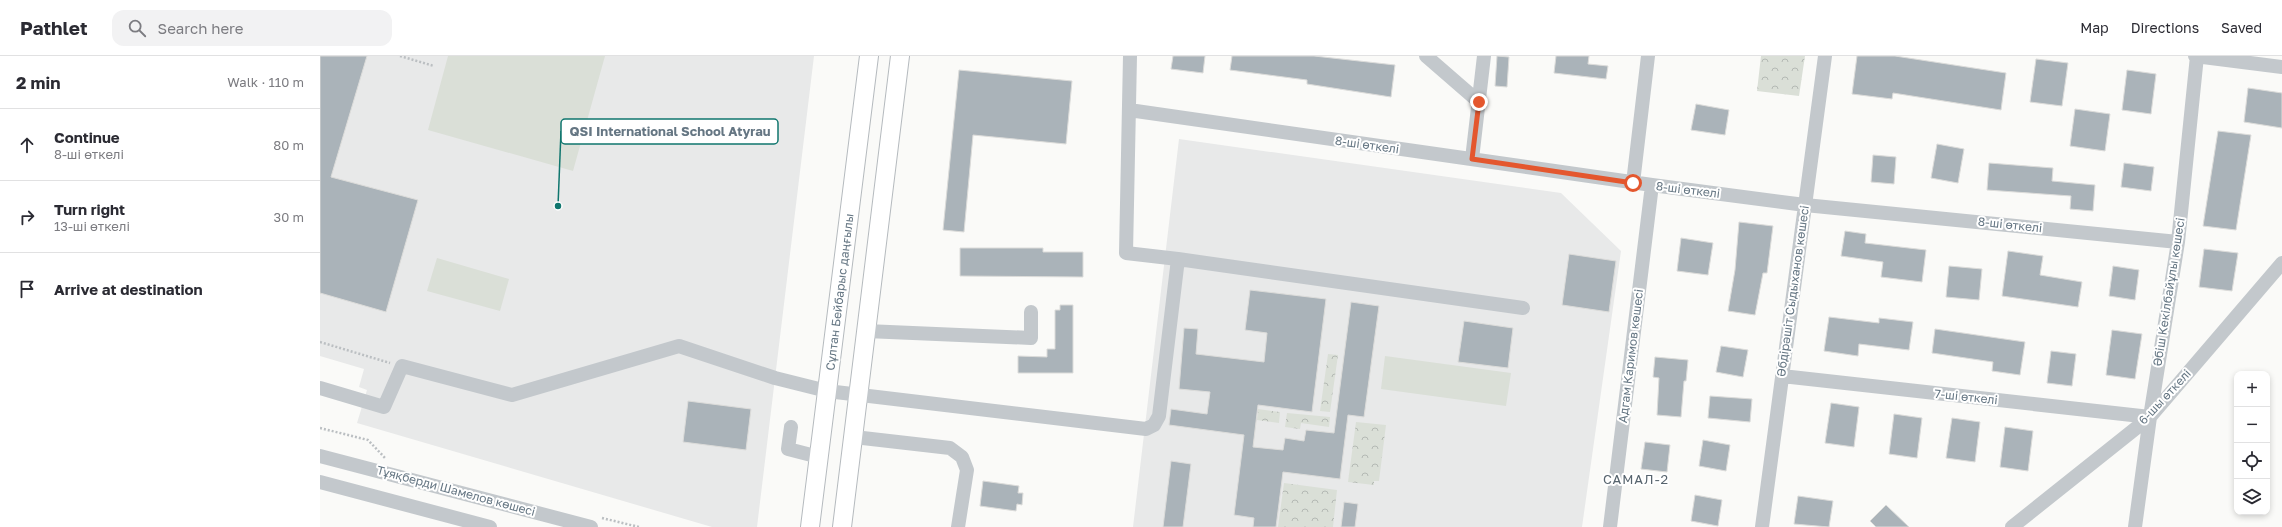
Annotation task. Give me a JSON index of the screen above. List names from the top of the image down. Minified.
{"streets":{"main road":["Сұлтан Бейбарыс даңғылы"],"street":["8-ші өткелі","Әбдірәшіт Сыдыханов көшесі","Әбіш Кекілбайұлы көшесі","Адгам Каримов көшесі","7-ші өткелі","6-шы өткелі","Тұяқберди Шамелов көшесі"]},"crossings":[["8-ші өткелі","Әбдірәшіт Сыдыханов көшесі"],["8-ші өткелі","Әбіш Кекілбайұлы көшесі"],["8-ші өткелі","Адгам Каримов көшесі"],["Әбдірәшіт Сыдыханов көшесі","7-ші өткелі"],["Әбіш Кекілбайұлы көшесі","7-ші өткелі"],["Әбіш Кекілбайұлы көшесі","6-шы өткелі"],["7-ші өткелі","6-шы өткелі"]],"districts":["САМАЛ-2"],"places":["QSI International School Atyrau"],"page":{"header":"Pathlet","search":"Search here","nav":["Map","Directions","Saved"],"heading":["2 min","Walk · 110 m"],"list":[["Continue","8-ші өткелі","80 m"],["Turn right","13-ші өткелі","30 m"],"Arrive at destination"],"map_buttons":["+","−"]}}
